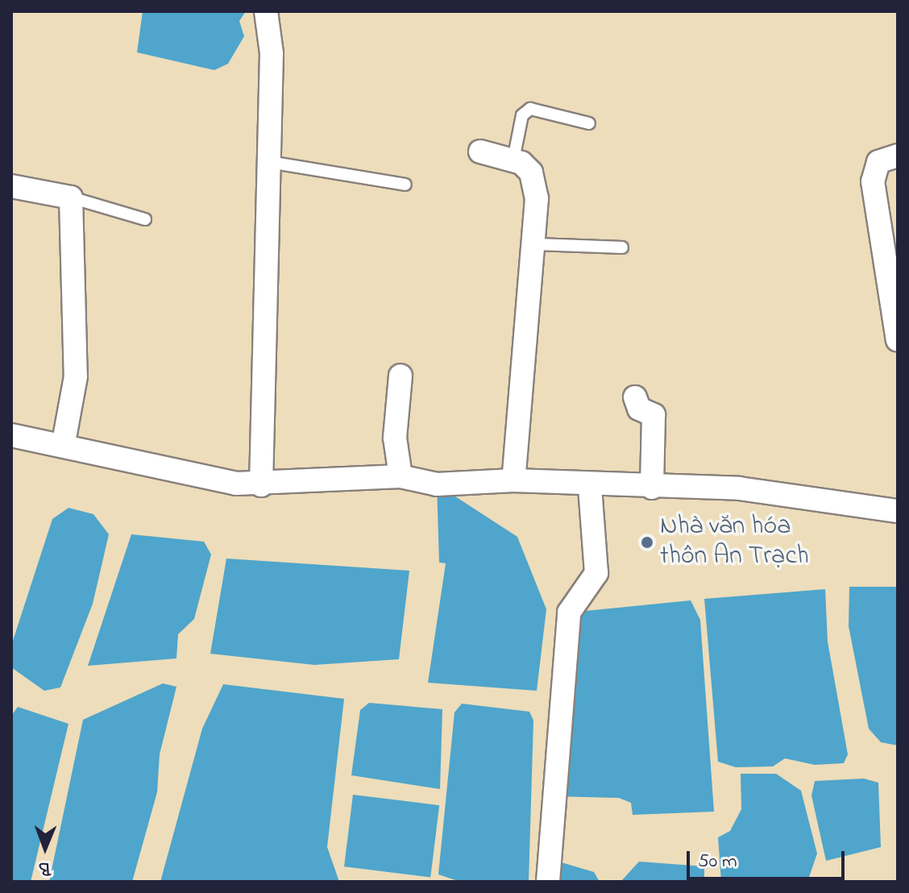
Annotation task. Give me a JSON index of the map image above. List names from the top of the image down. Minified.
{"places":["Nhà văn hóa thôn An Trạch"],"scale_bar":"50 m","north":"bottom"}
